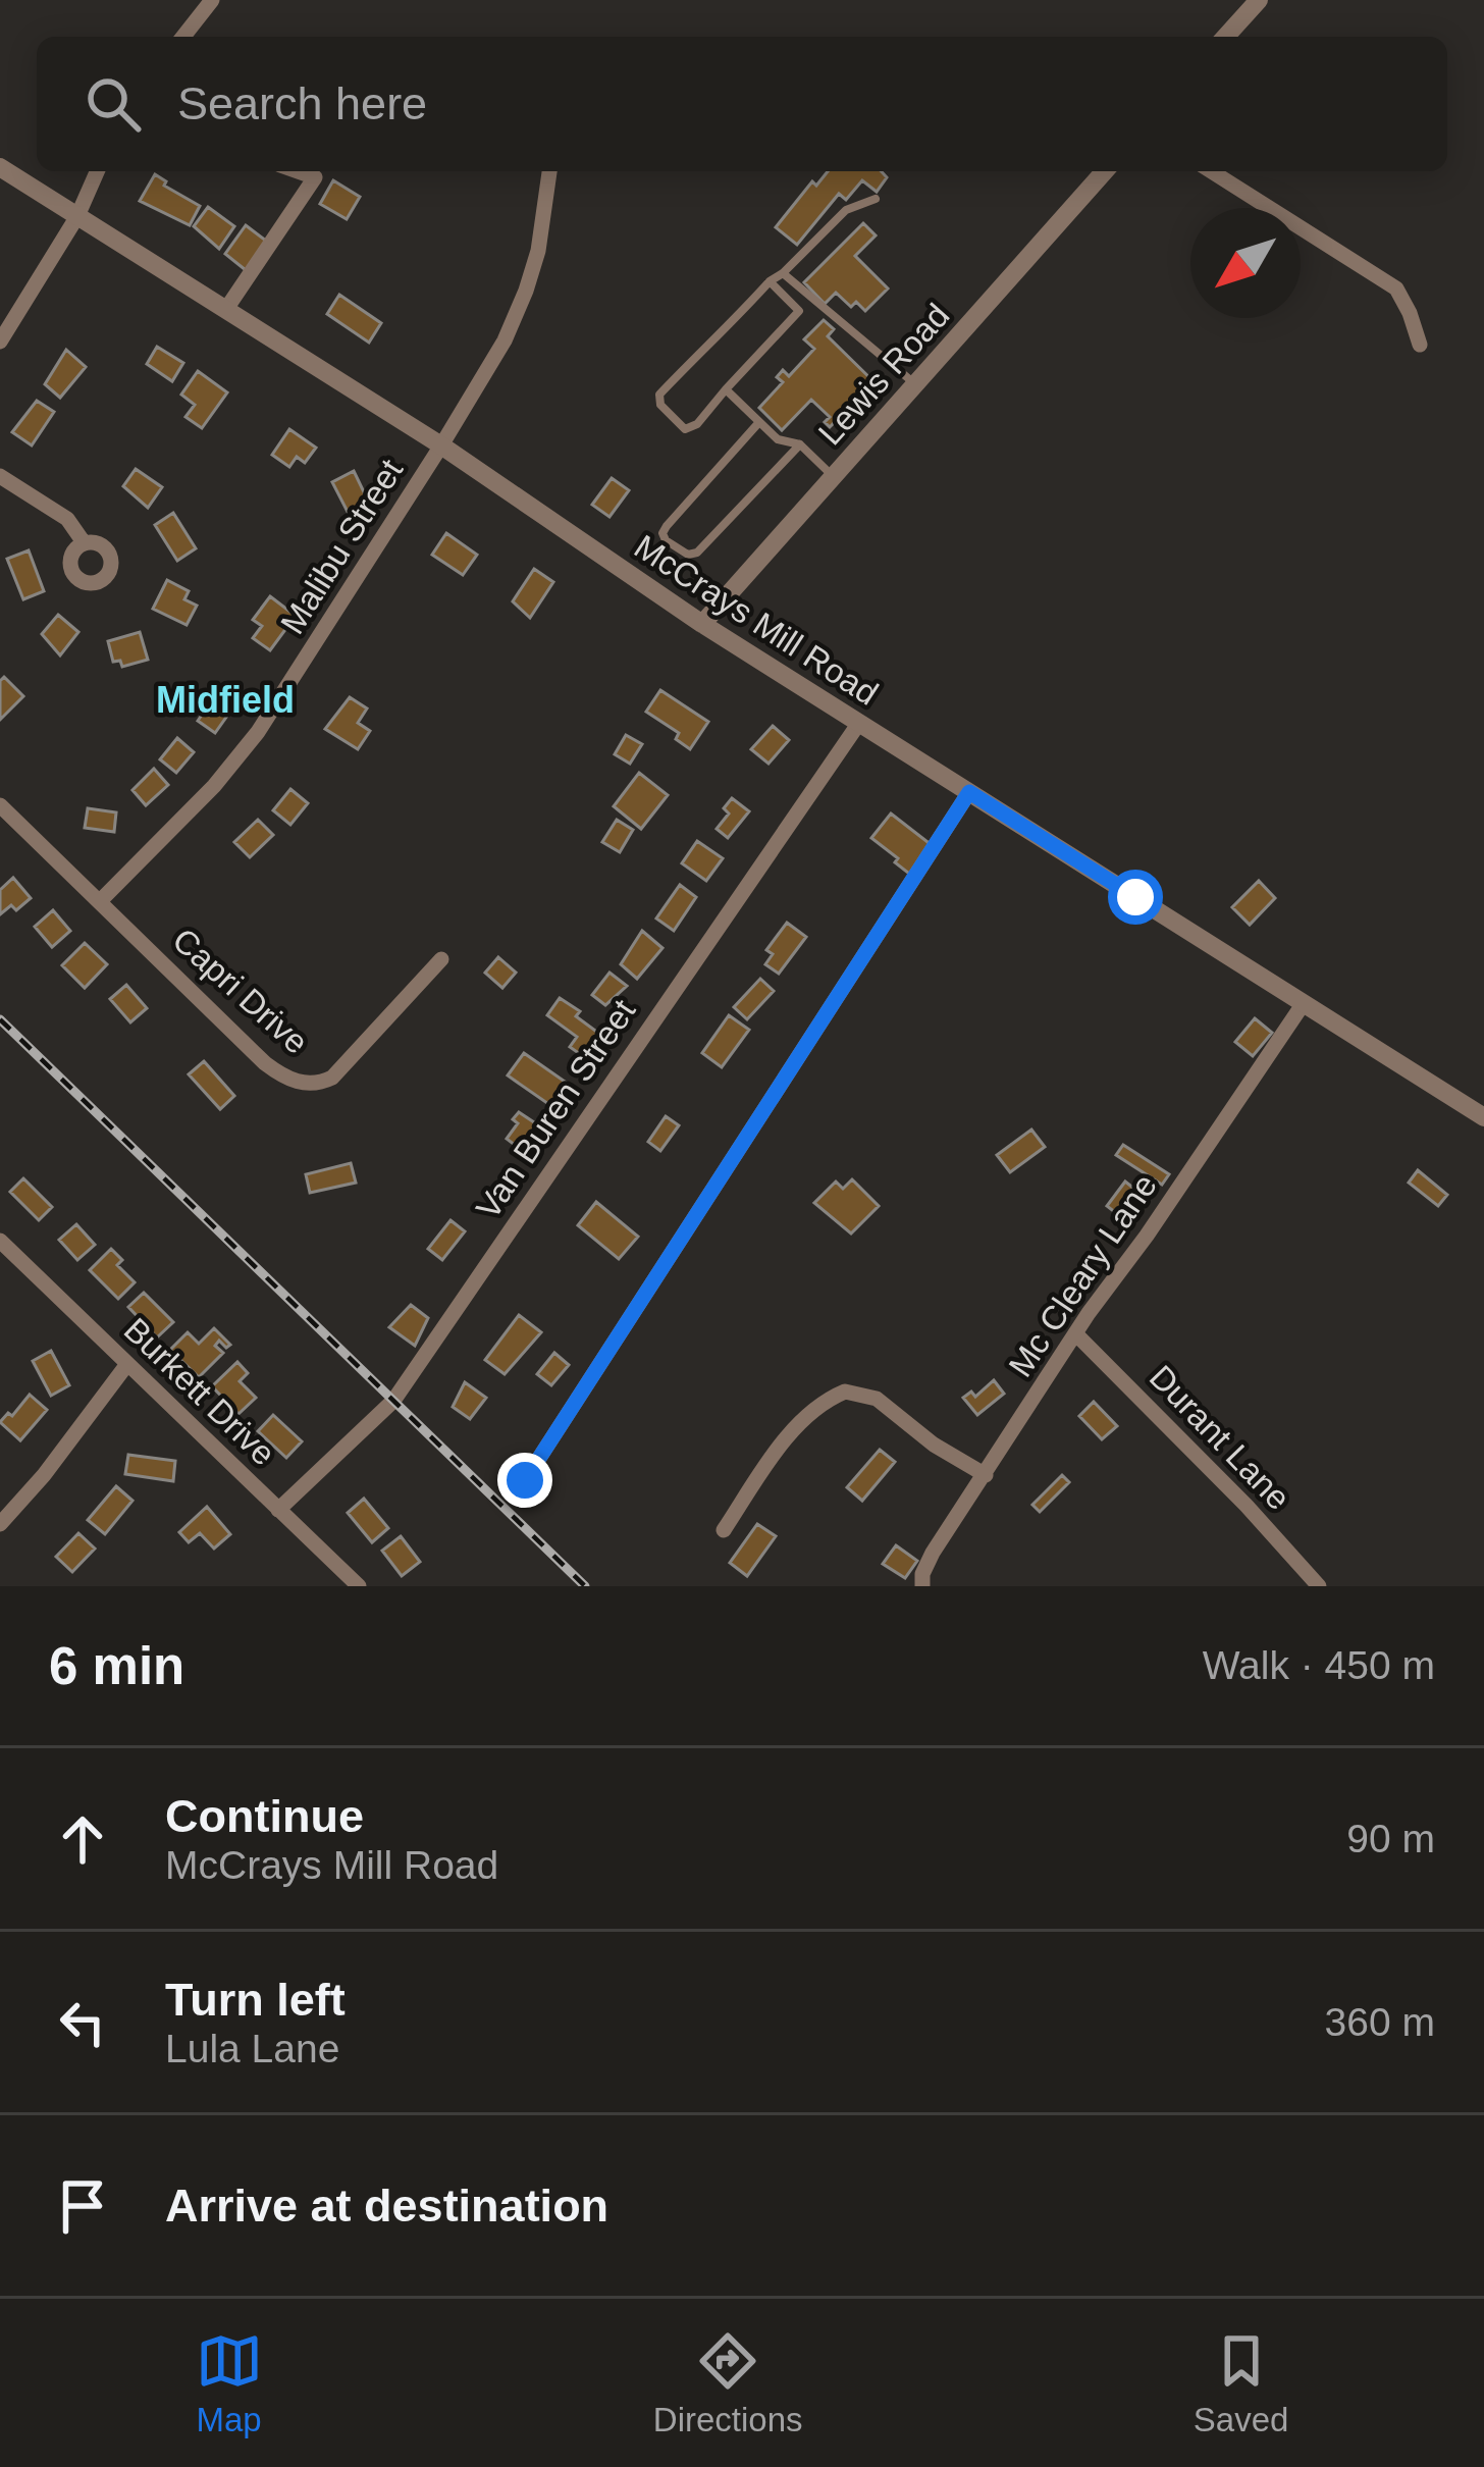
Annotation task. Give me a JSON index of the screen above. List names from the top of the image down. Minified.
{"streets":{"street":["Lewis Road","Malibu Street","McCrays Mill Road","Capri Drive","Van Buren Street","Mc Cleary Lane","Burkett Drive","Durant Lane"]},"crossings":[["Lewis Road","McCrays Mill Road"],["Malibu Street","McCrays Mill Road"],["Malibu Street","Capri Drive"],["McCrays Mill Road","Van Buren Street"],["McCrays Mill Road","Mc Cleary Lane"],["Van Buren Street","Burkett Drive"],["Mc Cleary Lane","Durant Lane"]],"districts":["Midfield"],"north":"bottom left","page":{"search":"Search here","heading":["6 min","Walk · 450 m"],"list":[["Continue","McCrays Mill Road","90 m"],["Turn left","Lula Lane","360 m"],"Arrive at destination"],"nav":["Map","Directions","Saved"]}}
